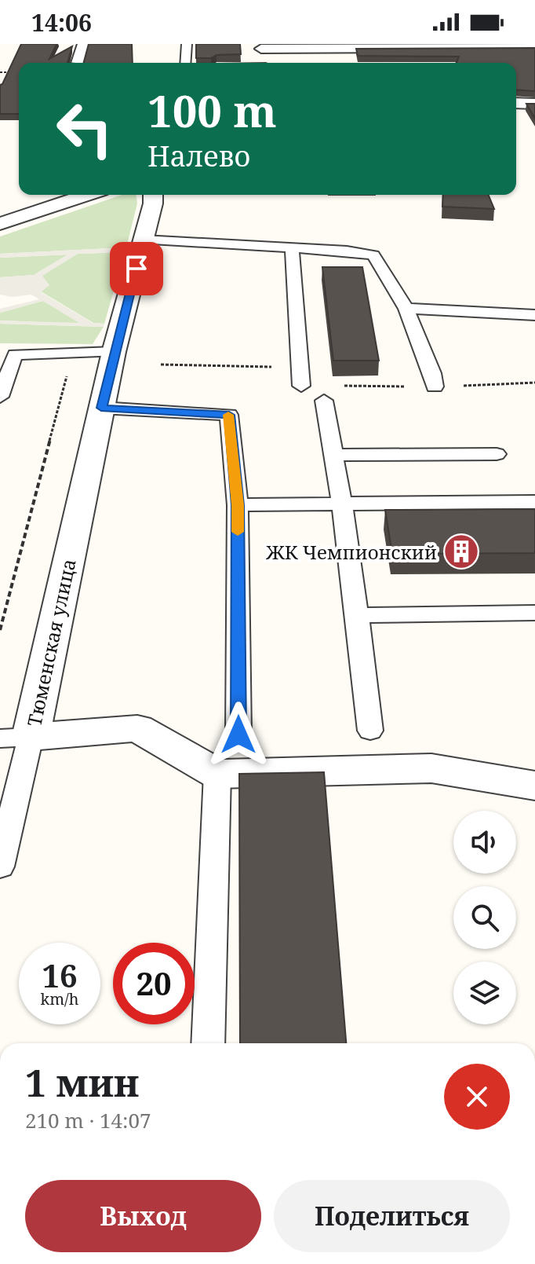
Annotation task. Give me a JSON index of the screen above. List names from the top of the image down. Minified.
{"streets":{"street":["Тюменская улица"]},"places":{"building":["ЖК Чемпионский"]},"page":{"status":"14:06","turn":["100 m","Налево"],"speed":"16 km/h","limit":"20","heading":["1 мин","210 m · 14:07"],"buttons":["Выход","Поделиться"]}}
